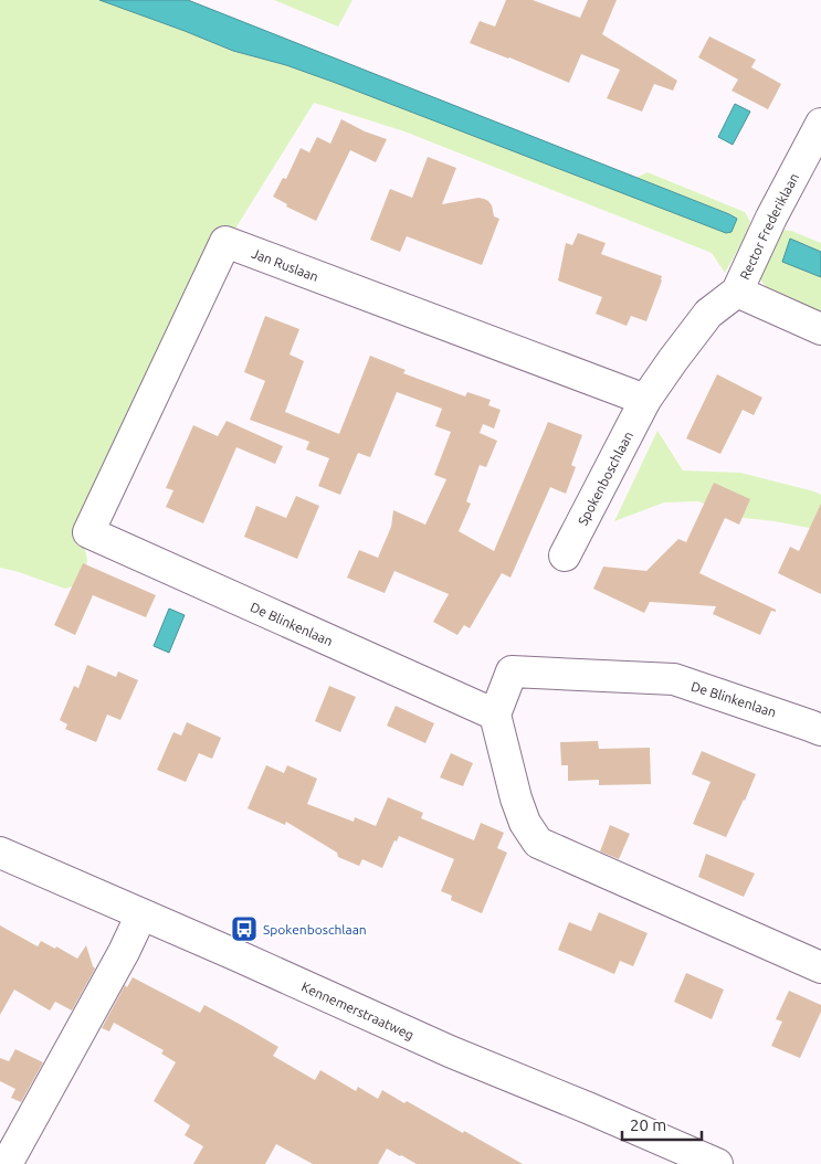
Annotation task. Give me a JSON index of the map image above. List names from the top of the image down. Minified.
{"streets":{"street":["Rector Frederiklaan","Jan Ruslaan","Spokenboschlaan","De Blinkenlaan","Kennemerstraatweg"]},"crossings":[["Rector Frederiklaan","Jan Ruslaan"],["Rector Frederiklaan","Spokenboschlaan"],["Jan Ruslaan","Spokenboschlaan"],["Jan Ruslaan","De Blinkenlaan"]],"places":{"bus stop":["Spokenboschlaan"]},"scale_bar":"20 m"}
